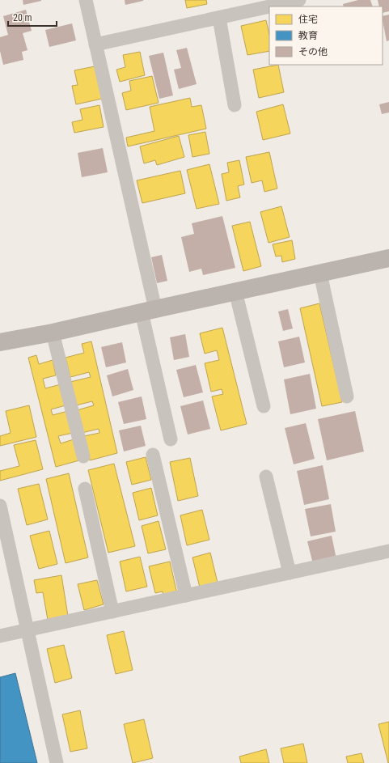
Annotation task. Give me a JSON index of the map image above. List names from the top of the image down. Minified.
{"legend":["住宅","教育","その他"],"scale_bar":"20 m"}
